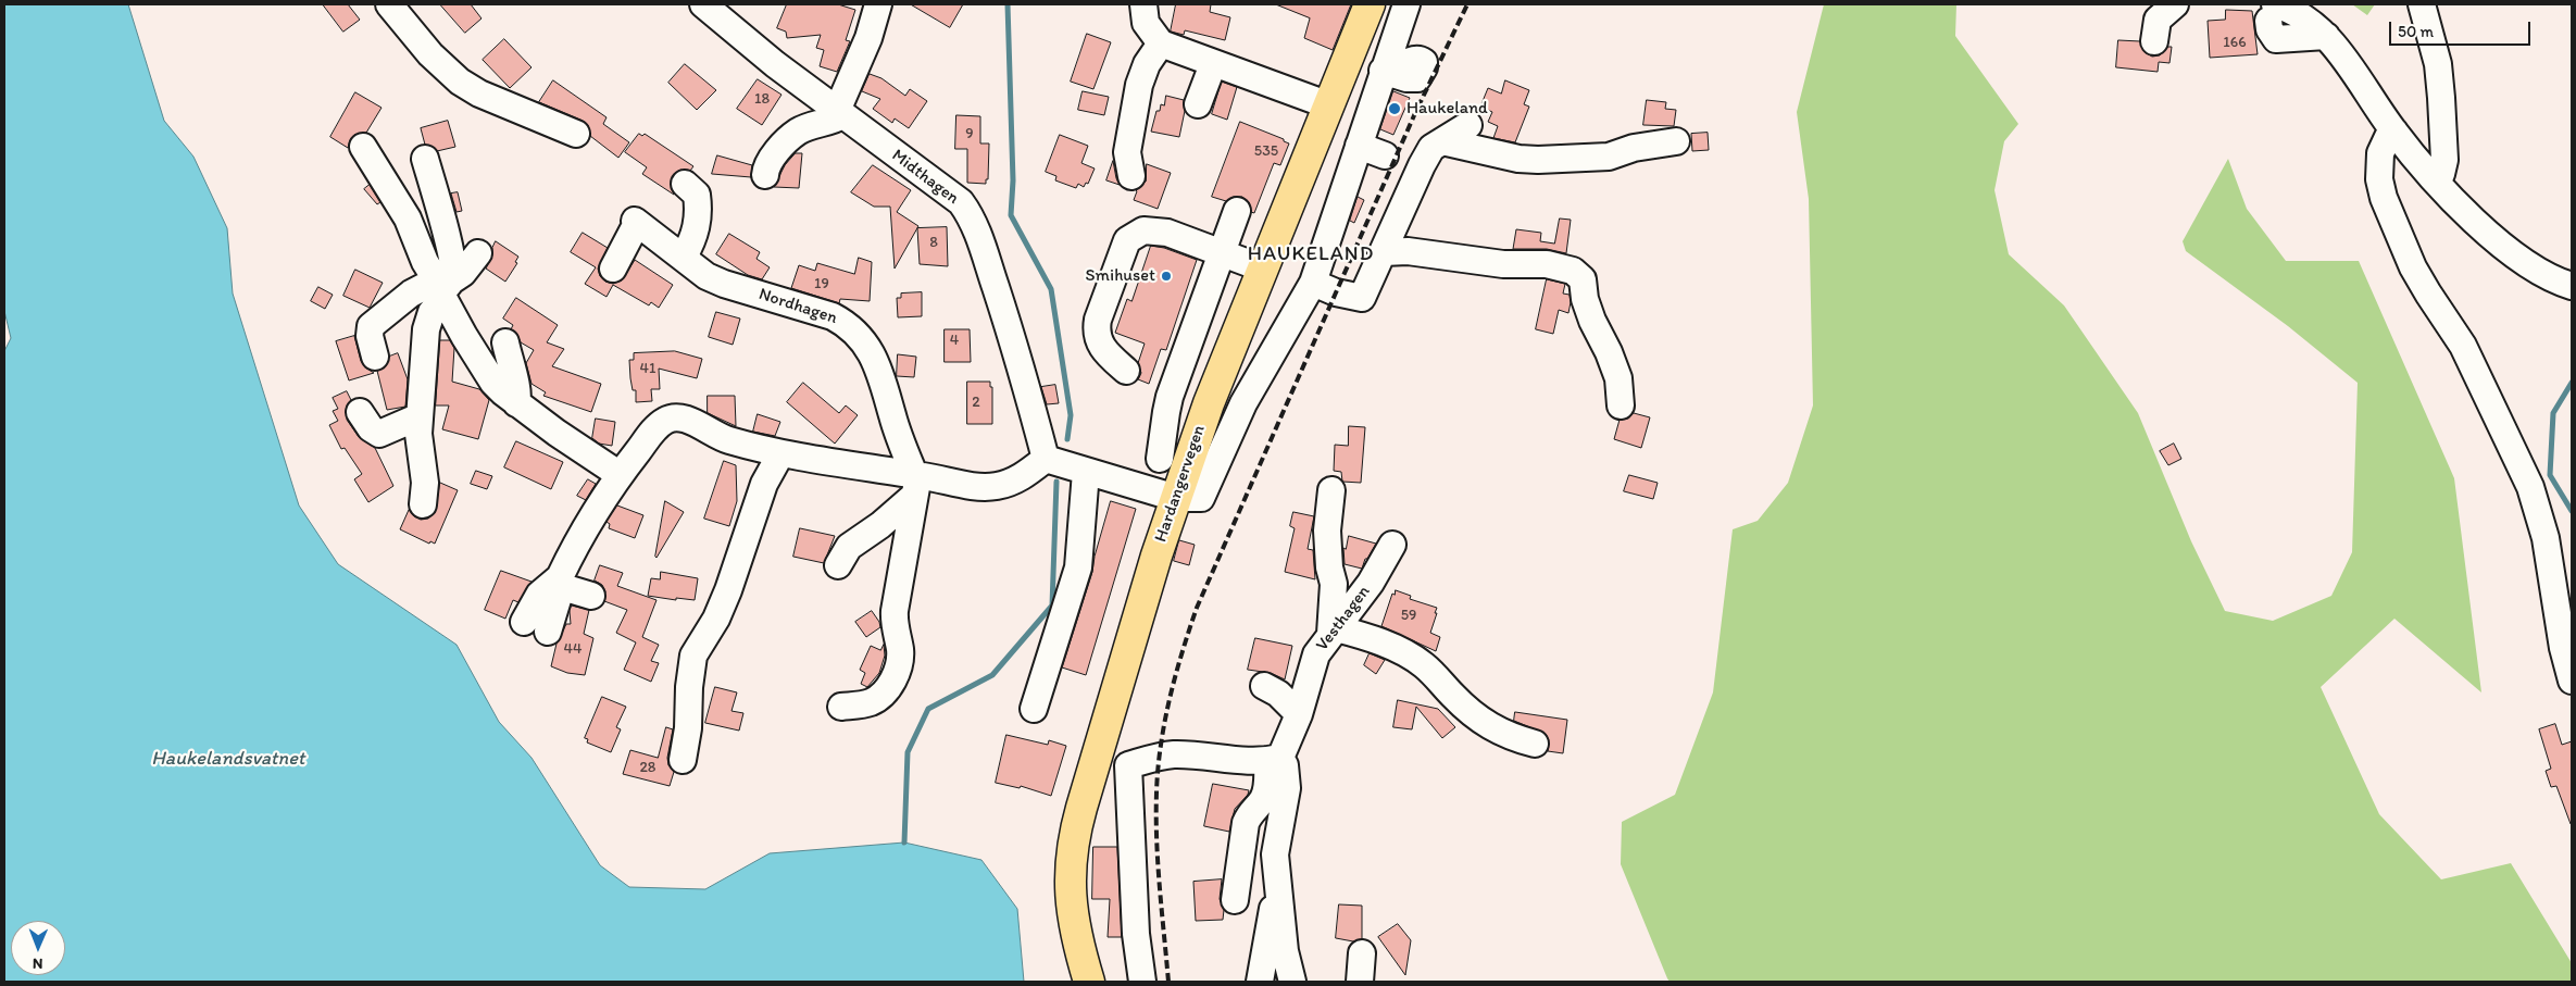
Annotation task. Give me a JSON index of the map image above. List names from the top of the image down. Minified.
{"streets":{"main road":["Hardangervegen"],"street":["Midthagen","Nordhagen","Vesthagen"]},"districts":["HAUKELAND"],"water":["Haukelandsvatnet"],"places":["Haukeland","Smihuset"],"house_numbers":["166","18","9","535","8","19","4","41","2","59","44","28"],"scale_bar":"50 m","north":"bottom"}
